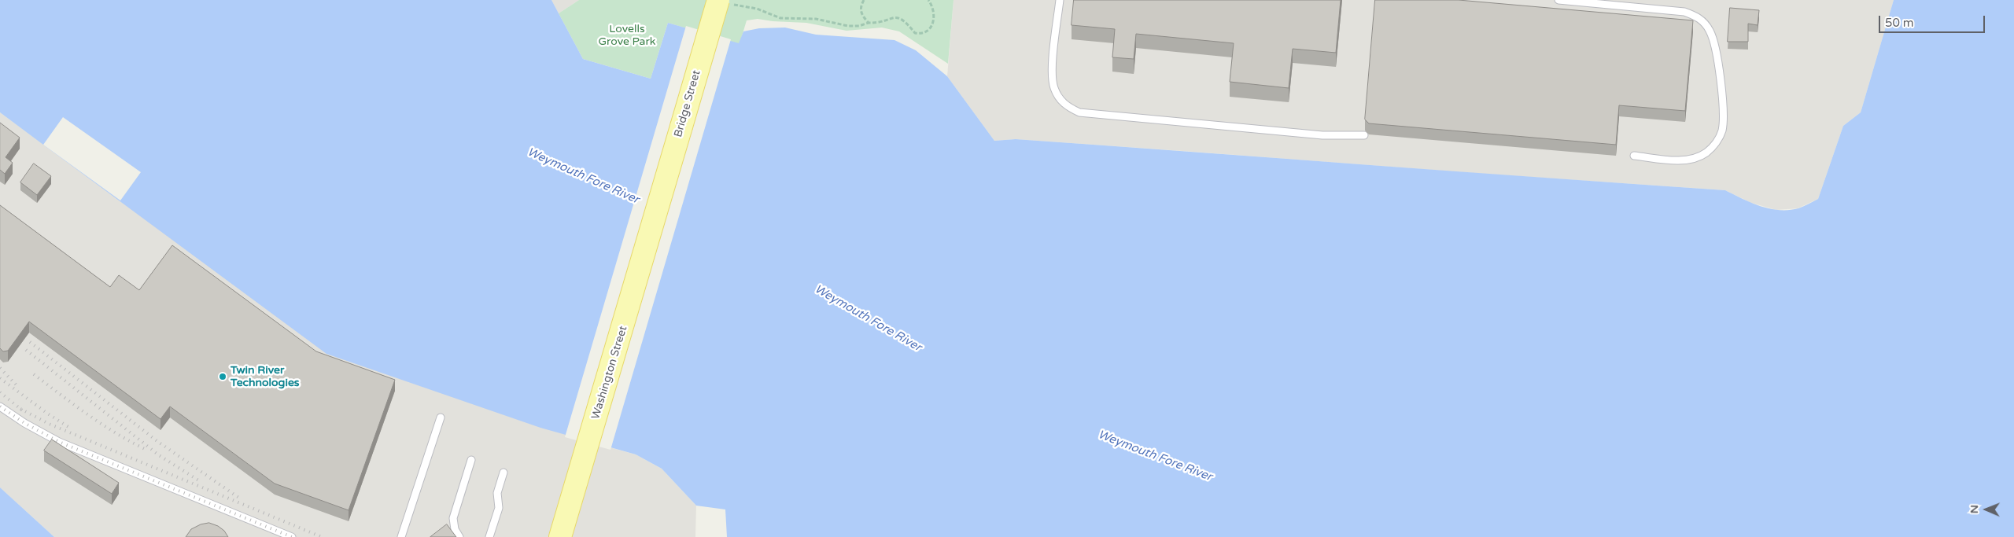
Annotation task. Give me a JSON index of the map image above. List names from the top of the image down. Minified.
{"streets":{"main road":["Bridge Street","Washington Street"]},"crossings":[["Bridge Street","Washington Street"]],"water":["Weymouth Fore River"],"parks":["Lovells Grove Park"],"places":["Twin River Technologies"],"scale_bar":"50 m","north":"left"}
